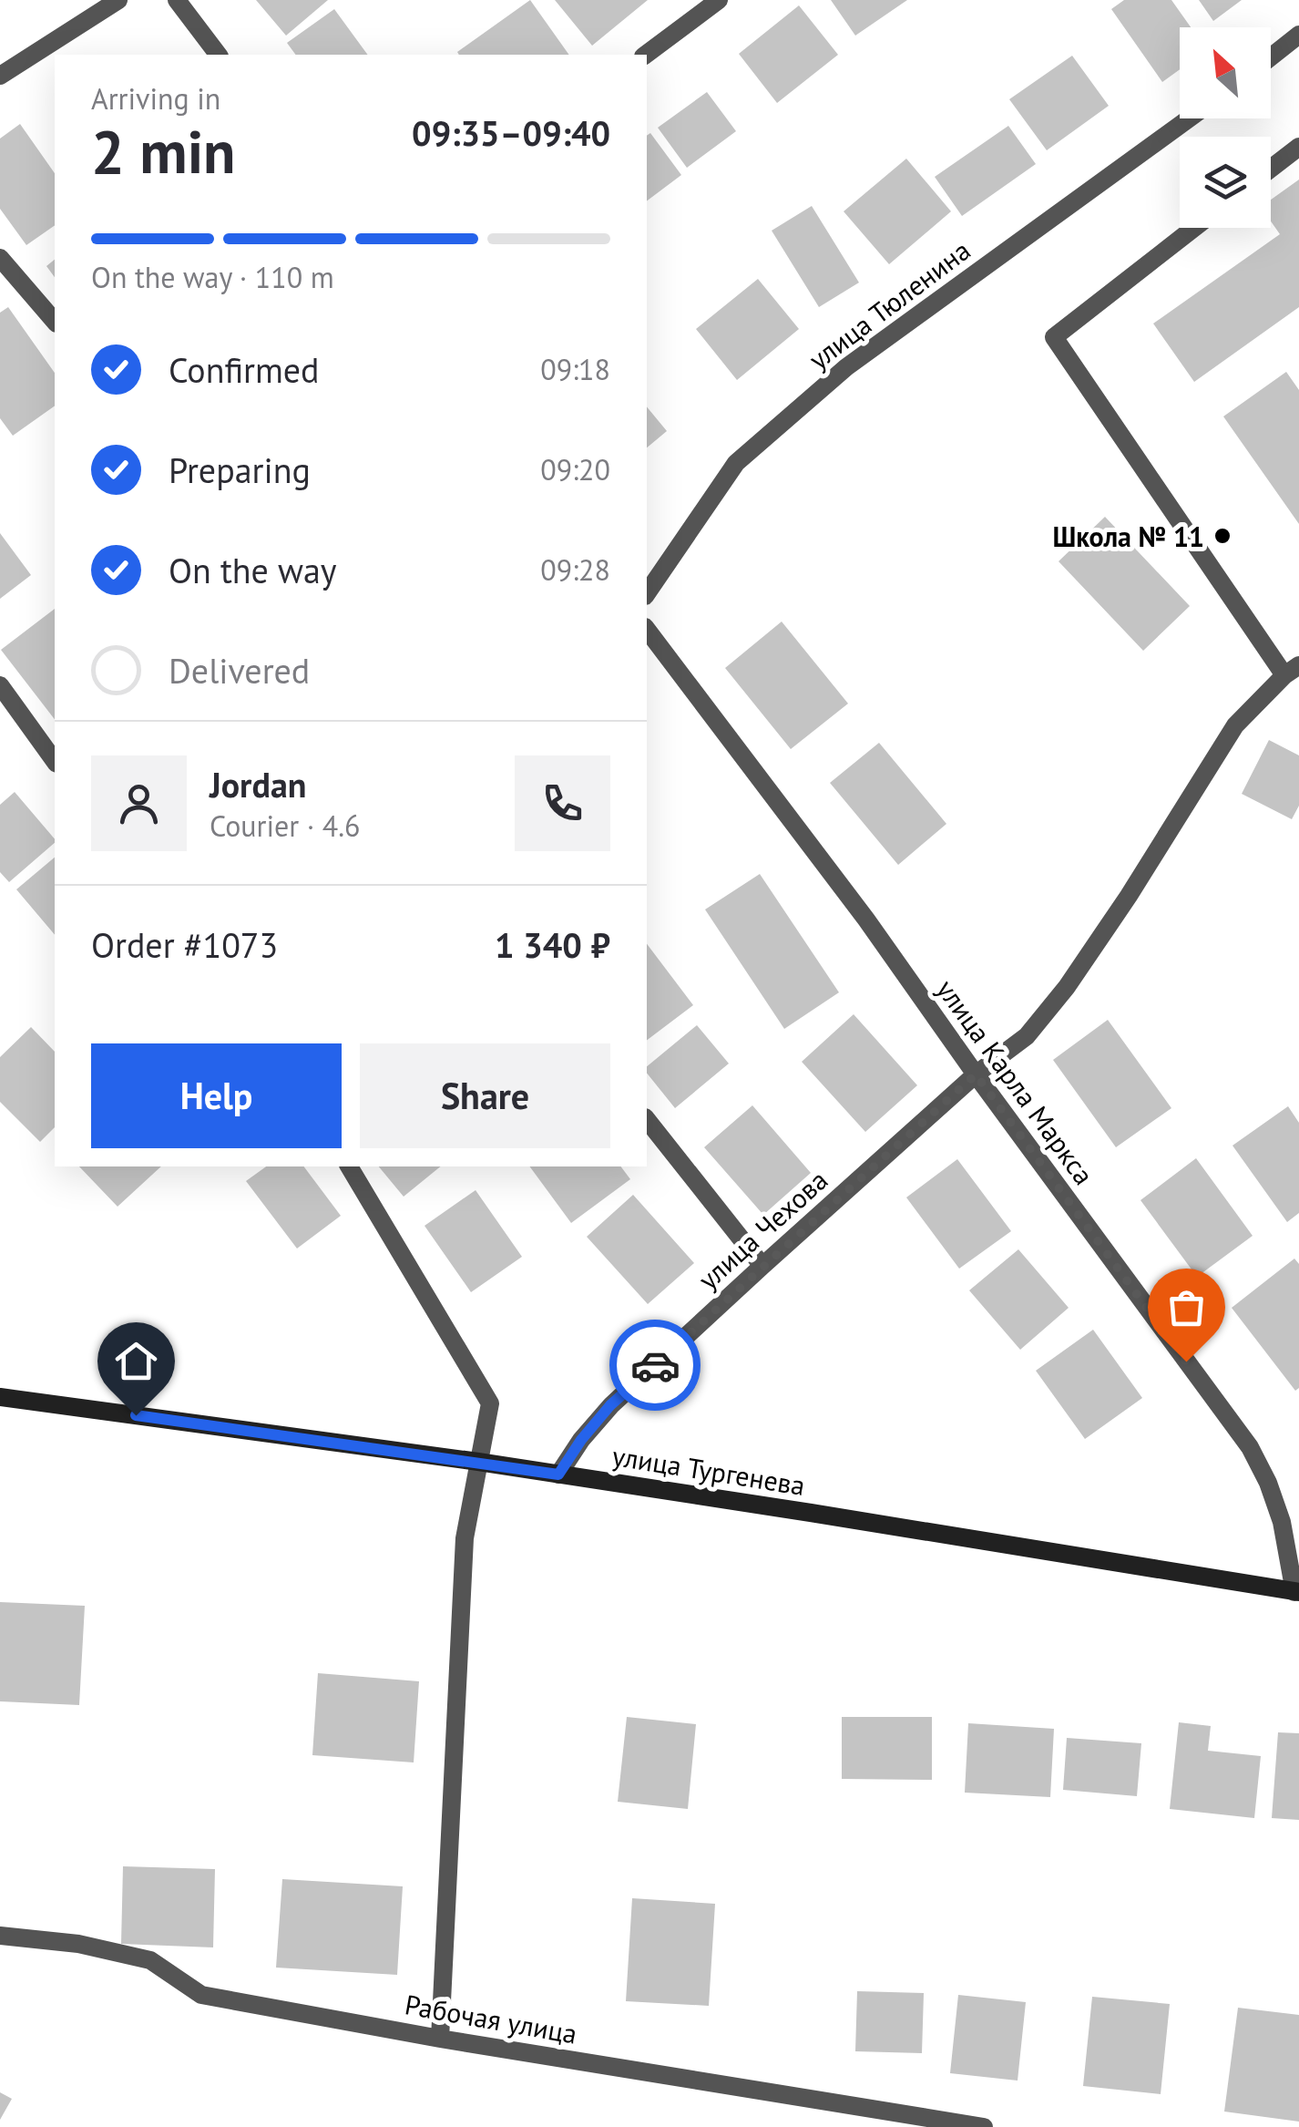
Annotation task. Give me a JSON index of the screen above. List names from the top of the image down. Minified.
{"streets":{"street":["улица Тюленина","улица Карла Маркса","улица Чехова","улица Тургенева","Рабочая улица"]},"crossings":[["улица Карла Маркса","улица Чехова"],["улица Карла Маркса","улица Тургенева"],["улица Чехова","улица Тургенева"]],"places":["Школа № 11"],"north":"top left","page":{"heading":["2 min","Arriving in","09:35–09:40"],"panel":["Jordan","Courier · 4.6","Order #1073","1 340 ₽"],"bar":"On the way · 110 m","list":[["Confirmed","09:18"],["Preparing","09:20"],["On the way","09:28"],"Delivered"],"buttons":["Help","Share"]}}
